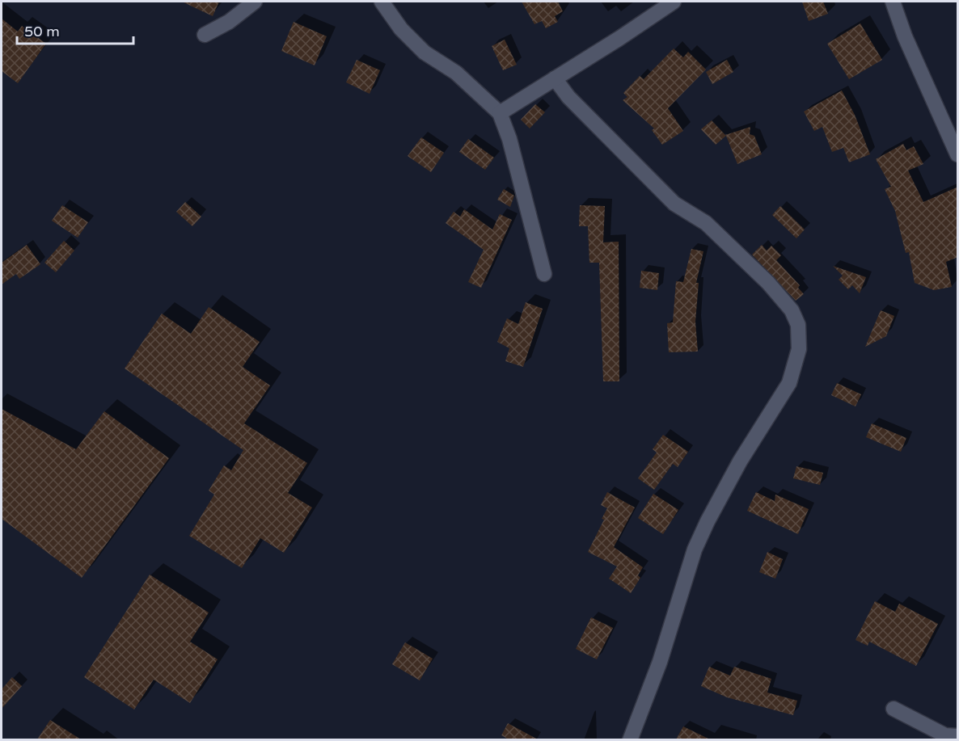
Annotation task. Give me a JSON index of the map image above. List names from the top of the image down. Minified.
{"scale_bar":"50 m"}
